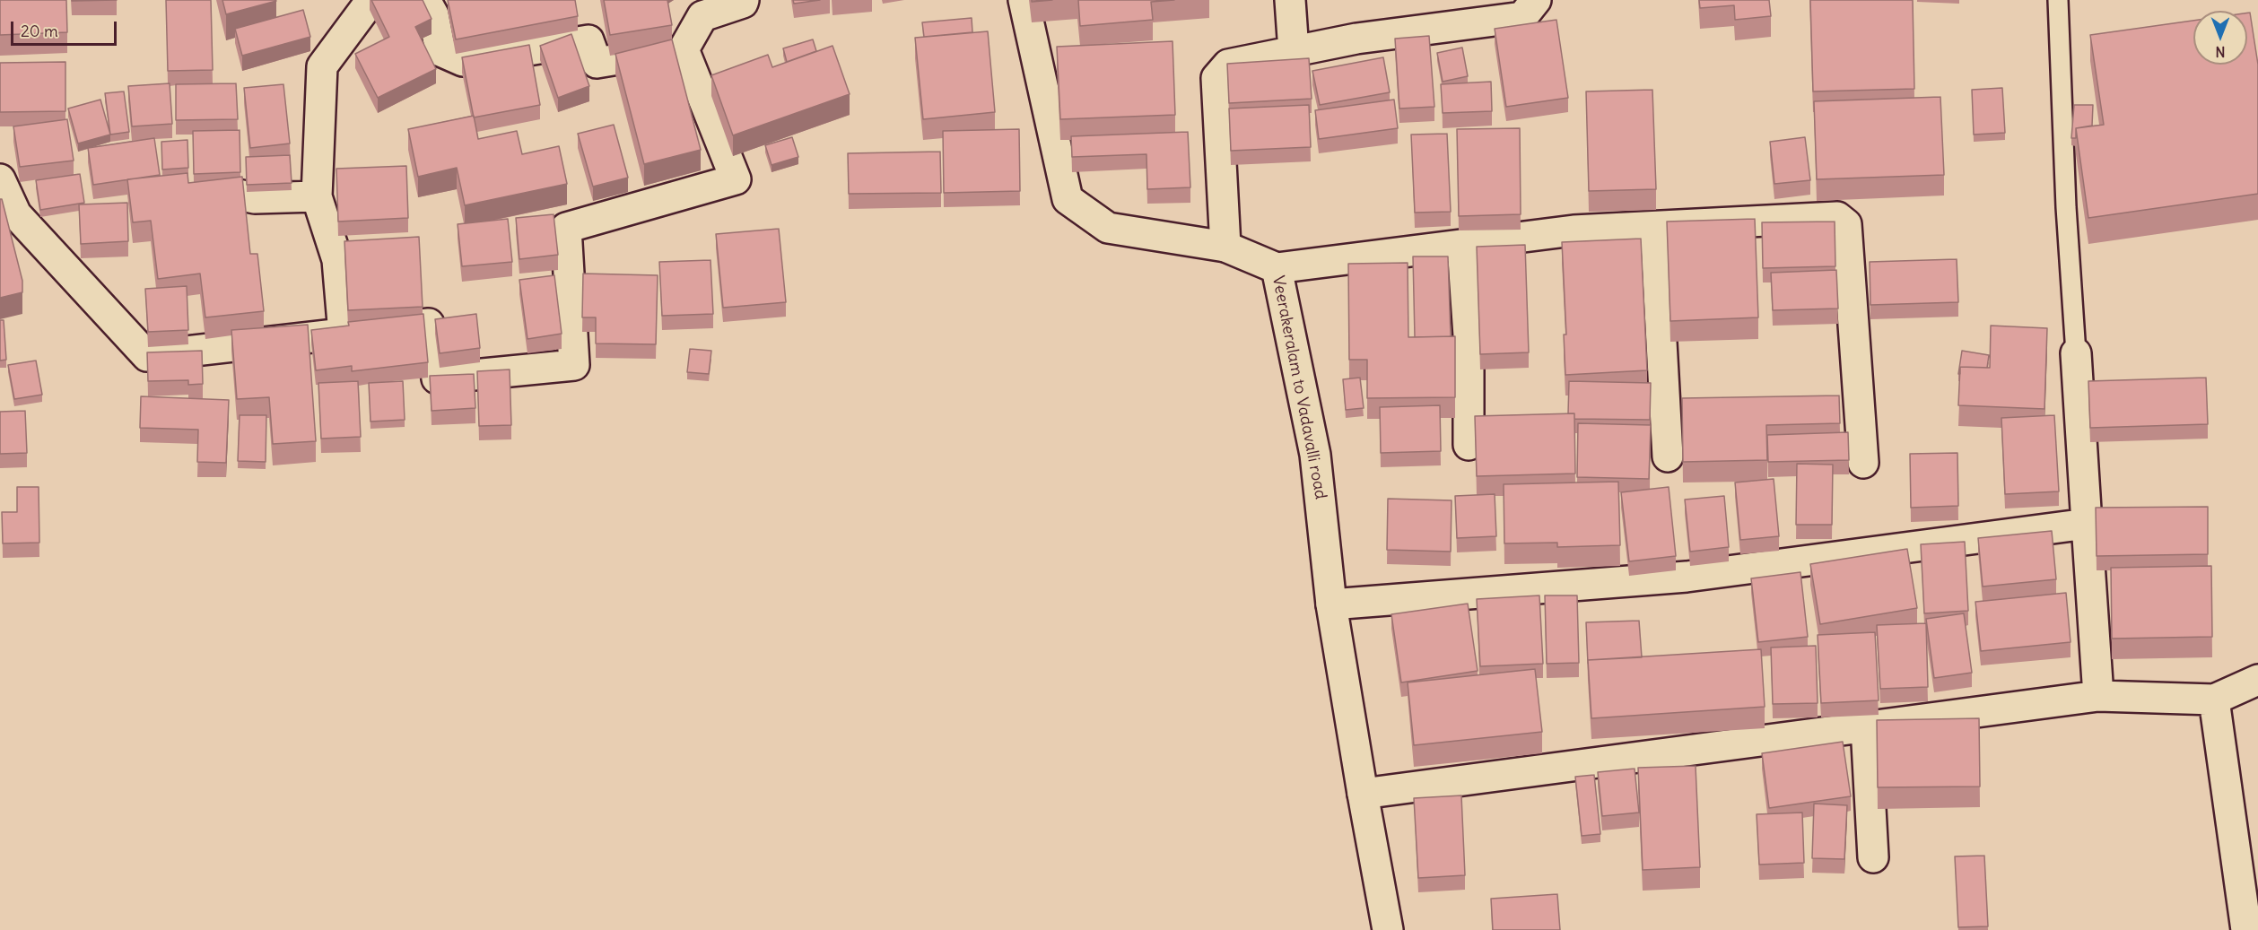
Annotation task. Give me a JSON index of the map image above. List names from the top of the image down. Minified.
{"streets":{"street":["Veerakeralam to Vadavalli road"]},"scale_bar":"20 m","north":"bottom"}
